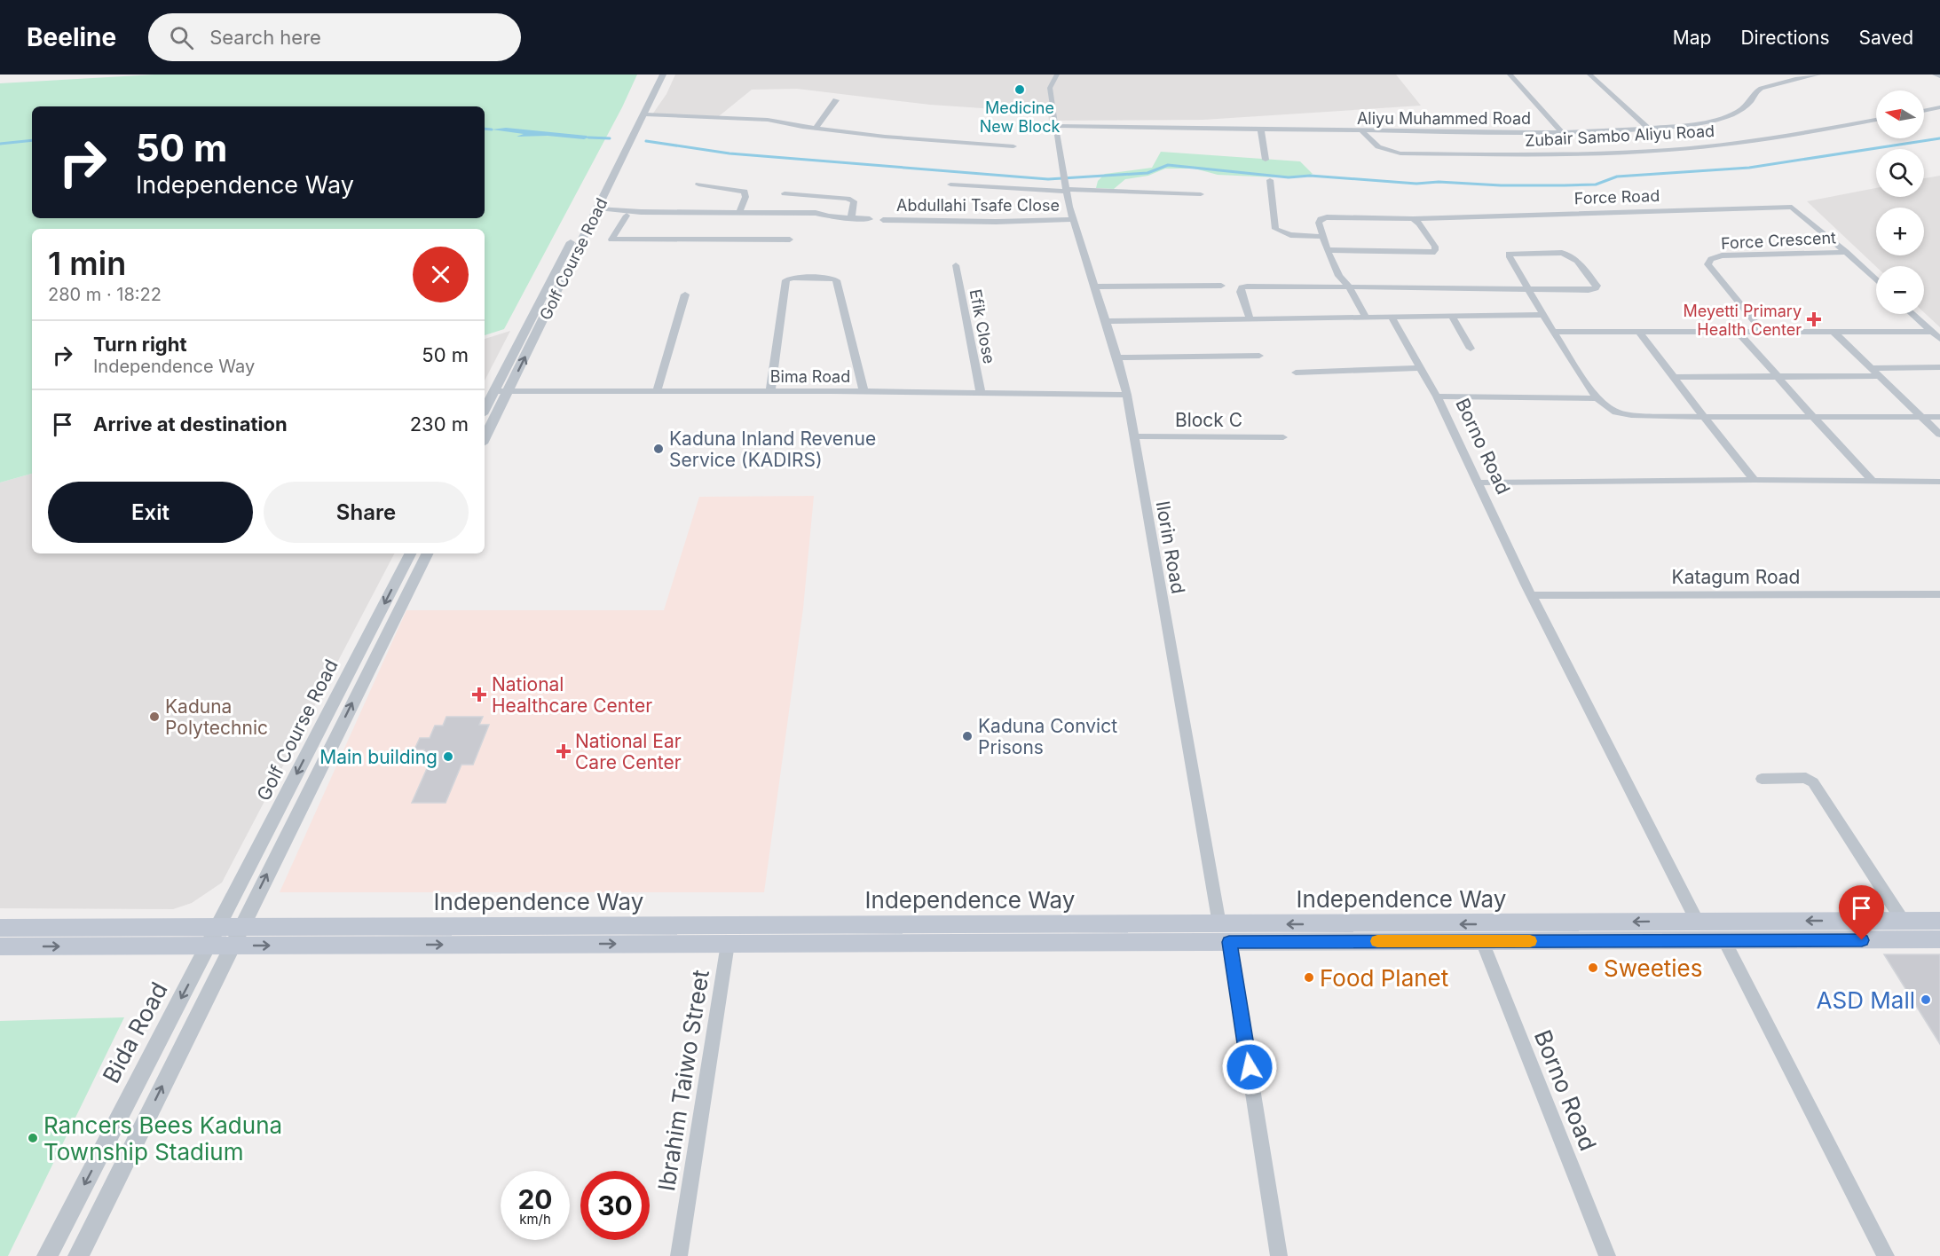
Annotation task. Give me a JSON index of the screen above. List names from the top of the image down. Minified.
{"streets":{"main road":["Independence Way"],"street":["Aliyu Muhammed Road","Zubair Sambo Aliyu Road","Force Road","Abdullahi Tsafe Close","Force Crescent","Golf Course Road","Efik Close","Bima Road","Block C","Borno Road","Ilorin Road","Katagum Road","Bida Road","Ibrahim Taiwo Street"]},"crossings":[["Aliyu Muhammed Road","Zubair Sambo Aliyu Road"],["Aliyu Muhammed Road","Ilorin Road"],["Force Road","Force Crescent"],["Abdullahi Tsafe Close","Ilorin Road"],["Golf Course Road","Bima Road"],["Golf Course Road","Independence Way"],["Golf Course Road","Bida Road"],["Efik Close","Bima Road"],["Bima Road","Ilorin Road"],["Block C","Ilorin Road"],["Borno Road","Katagum Road"],["Borno Road","Independence Way"],["Ilorin Road","Independence Way"],["Independence Way","Bida Road"],["Independence Way","Ibrahim Taiwo Street"]],"places":{"other":["Medicine New Block","Kaduna Inland Revenue Service (KADIRS)","Kaduna Polytechnic","Kaduna Convict Prisons","Main building","Sweeties","Food Planet","ASD Mall","Rancers Bees Kaduna Township Stadium"],"health":["Meyetti Primary Health Center","National Healthcare Center","National Ear Care Center"]},"north":"left","page":{"header":"Beeline","search":"Search here","nav":["Map","Directions","Saved"],"map_buttons":["+","−"],"turn":["50 m","Independence Way"],"heading":["1 min","280 m · 18:22"],"list":[{"name":"Turn right","note":"Independence Way","value":"50 m"},{"name":"Arrive at destination","value":"230 m"}],"buttons":["Exit","Share"],"speed":"20 km/h","limit":"30"}}
